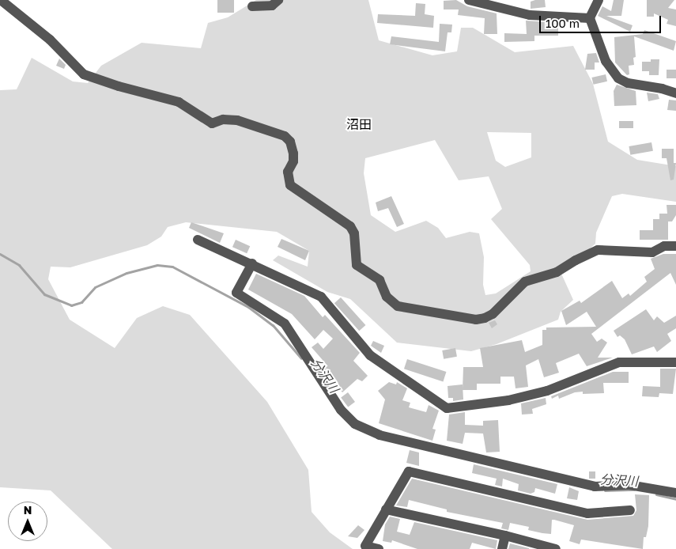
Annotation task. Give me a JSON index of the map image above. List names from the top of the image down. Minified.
{"districts":["沼田"],"water":["分沢川"],"scale_bar":"100 m","north":"top"}
